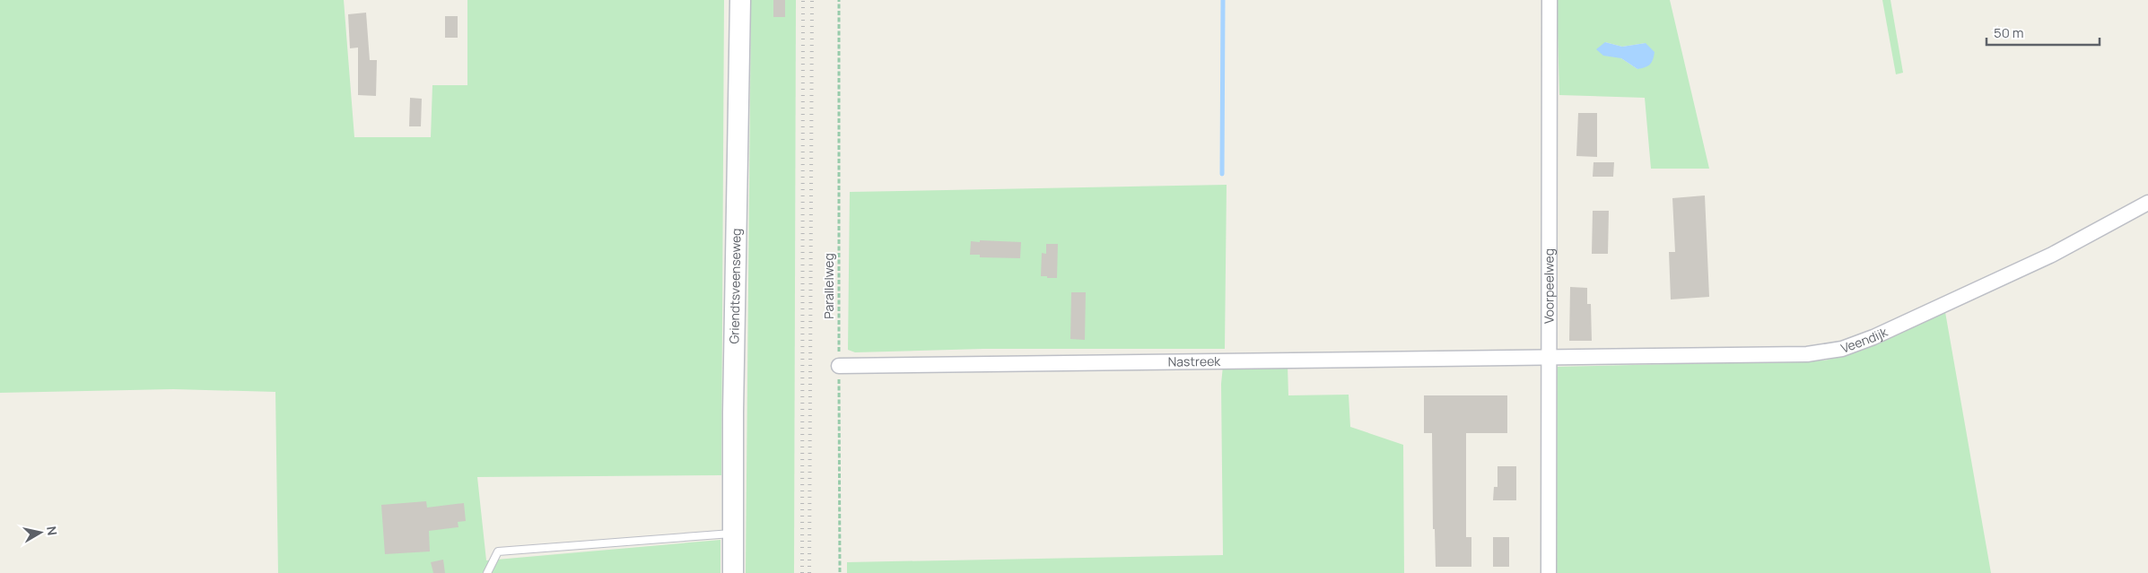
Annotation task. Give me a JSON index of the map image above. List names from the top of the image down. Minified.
{"streets":{"street":["Griendtsveenseweg","Voorpeelweg","Veendijk","Nastreek"],"path":["Parallelweg"]},"crossings":[["Parallelweg","Nastreek"],["Voorpeelweg","Veendijk"],["Voorpeelweg","Nastreek"],["Veendijk","Nastreek"]],"scale_bar":"50 m","north":"right"}
